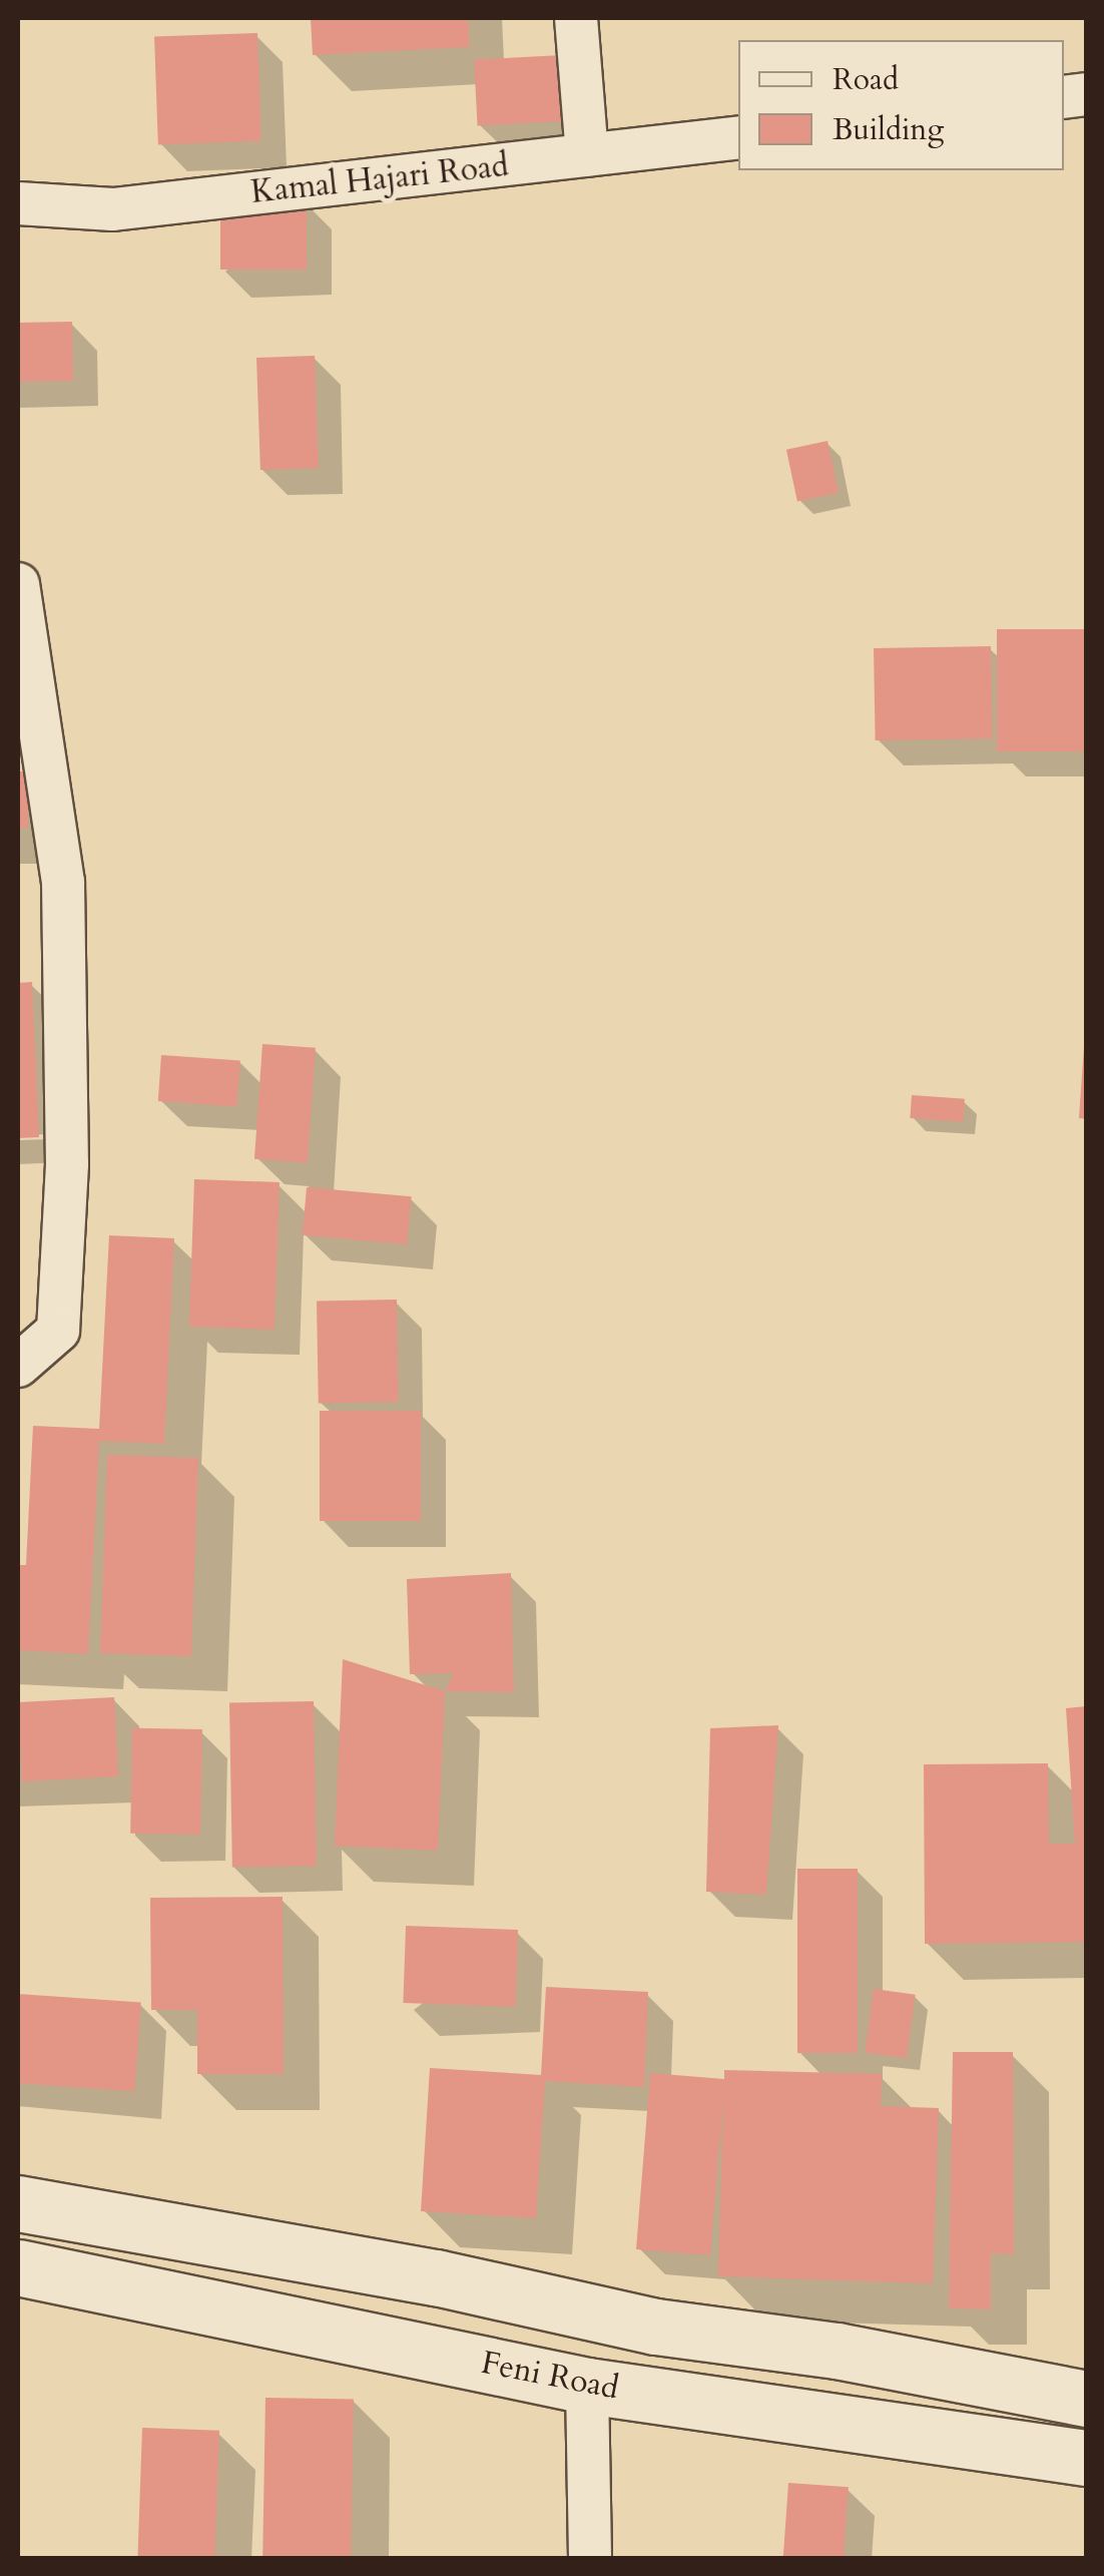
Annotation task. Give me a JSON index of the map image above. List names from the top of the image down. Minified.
{"streets":{"main road":["Feni Road"],"street":["Kamal Hajari Road"]},"legend":["Road","Building"]}
